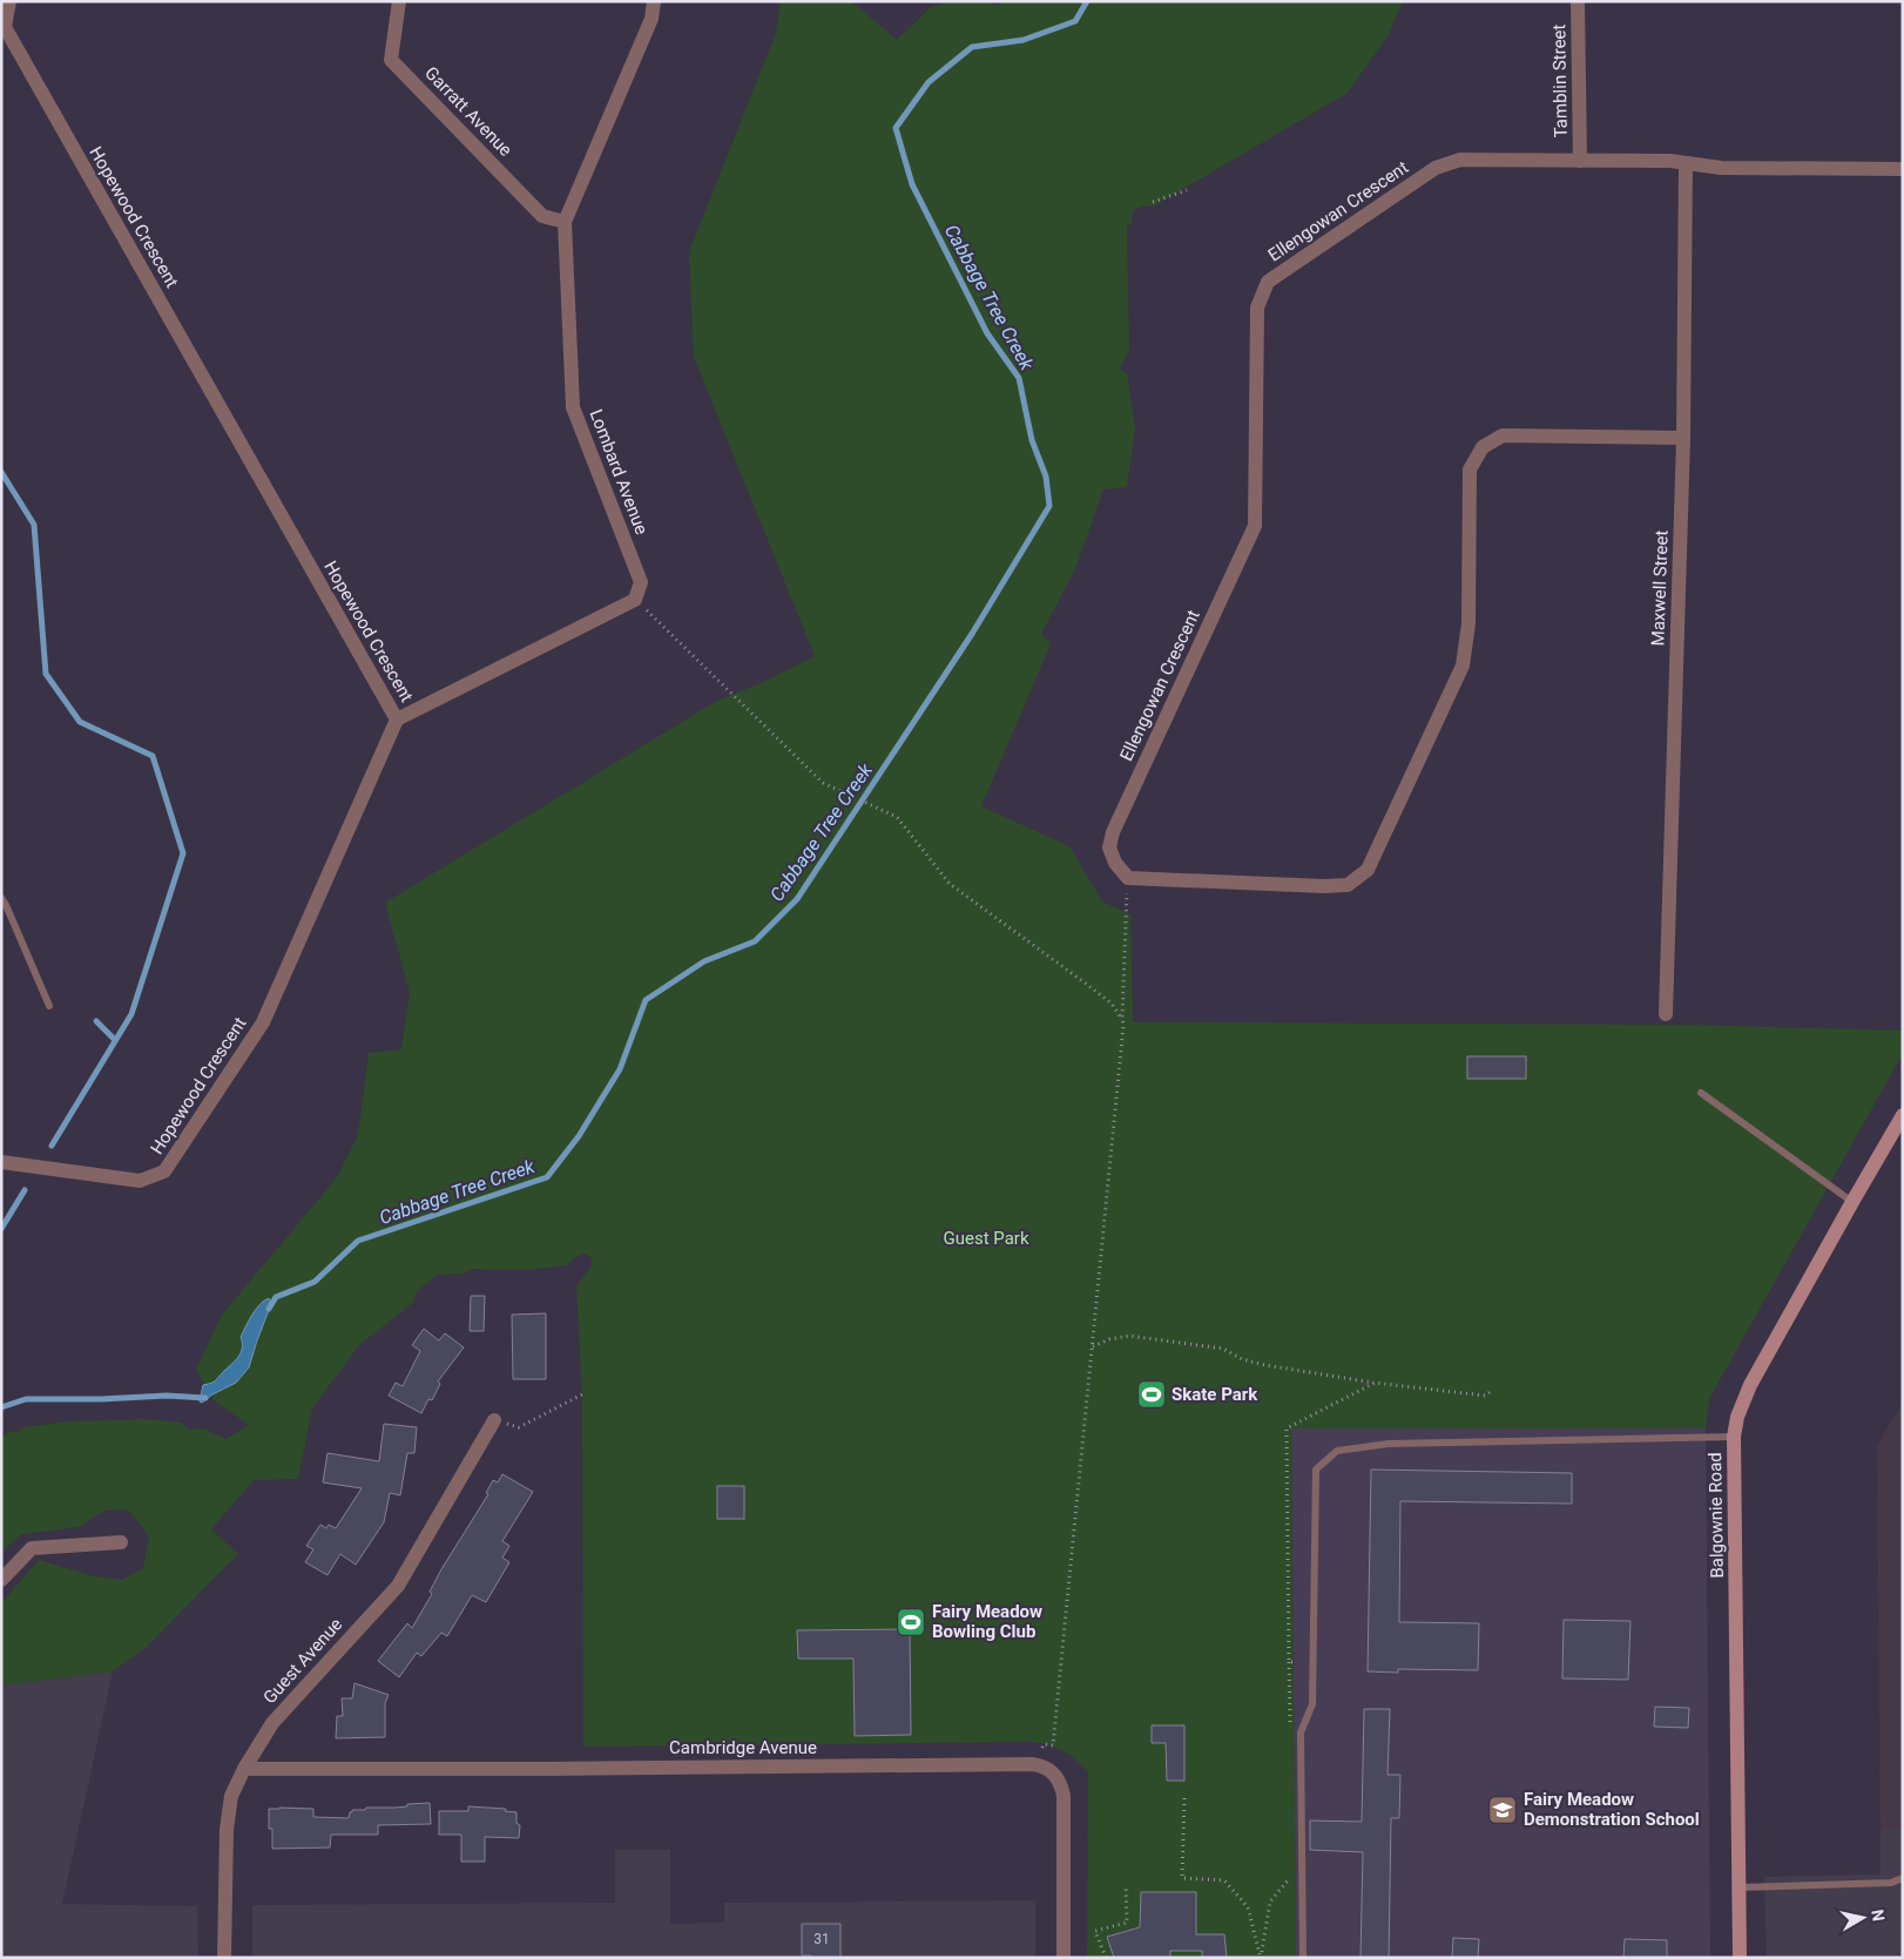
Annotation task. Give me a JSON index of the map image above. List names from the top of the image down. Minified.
{"streets":{"main road":["Balgownie Road"],"street":["Tamblin Street","Garratt Avenue","Ellengowan Crescent","Hopewood Crescent","Lombard Avenue","Maxwell Street","Guest Avenue","Cambridge Avenue"]},"crossings":[["Tamblin Street","Ellengowan Crescent"],["Garratt Avenue","Lombard Avenue"],["Ellengowan Crescent","Maxwell Street"],["Guest Avenue","Cambridge Avenue"]],"water":["Cabbage Tree Creek"],"parks":["Guest Park"],"places":{"sports":["Skate Park","Fairy Meadow Bowling Club"],"school or university":["Fairy Meadow Demonstration School"]},"house_numbers":["31"],"north":"right"}
